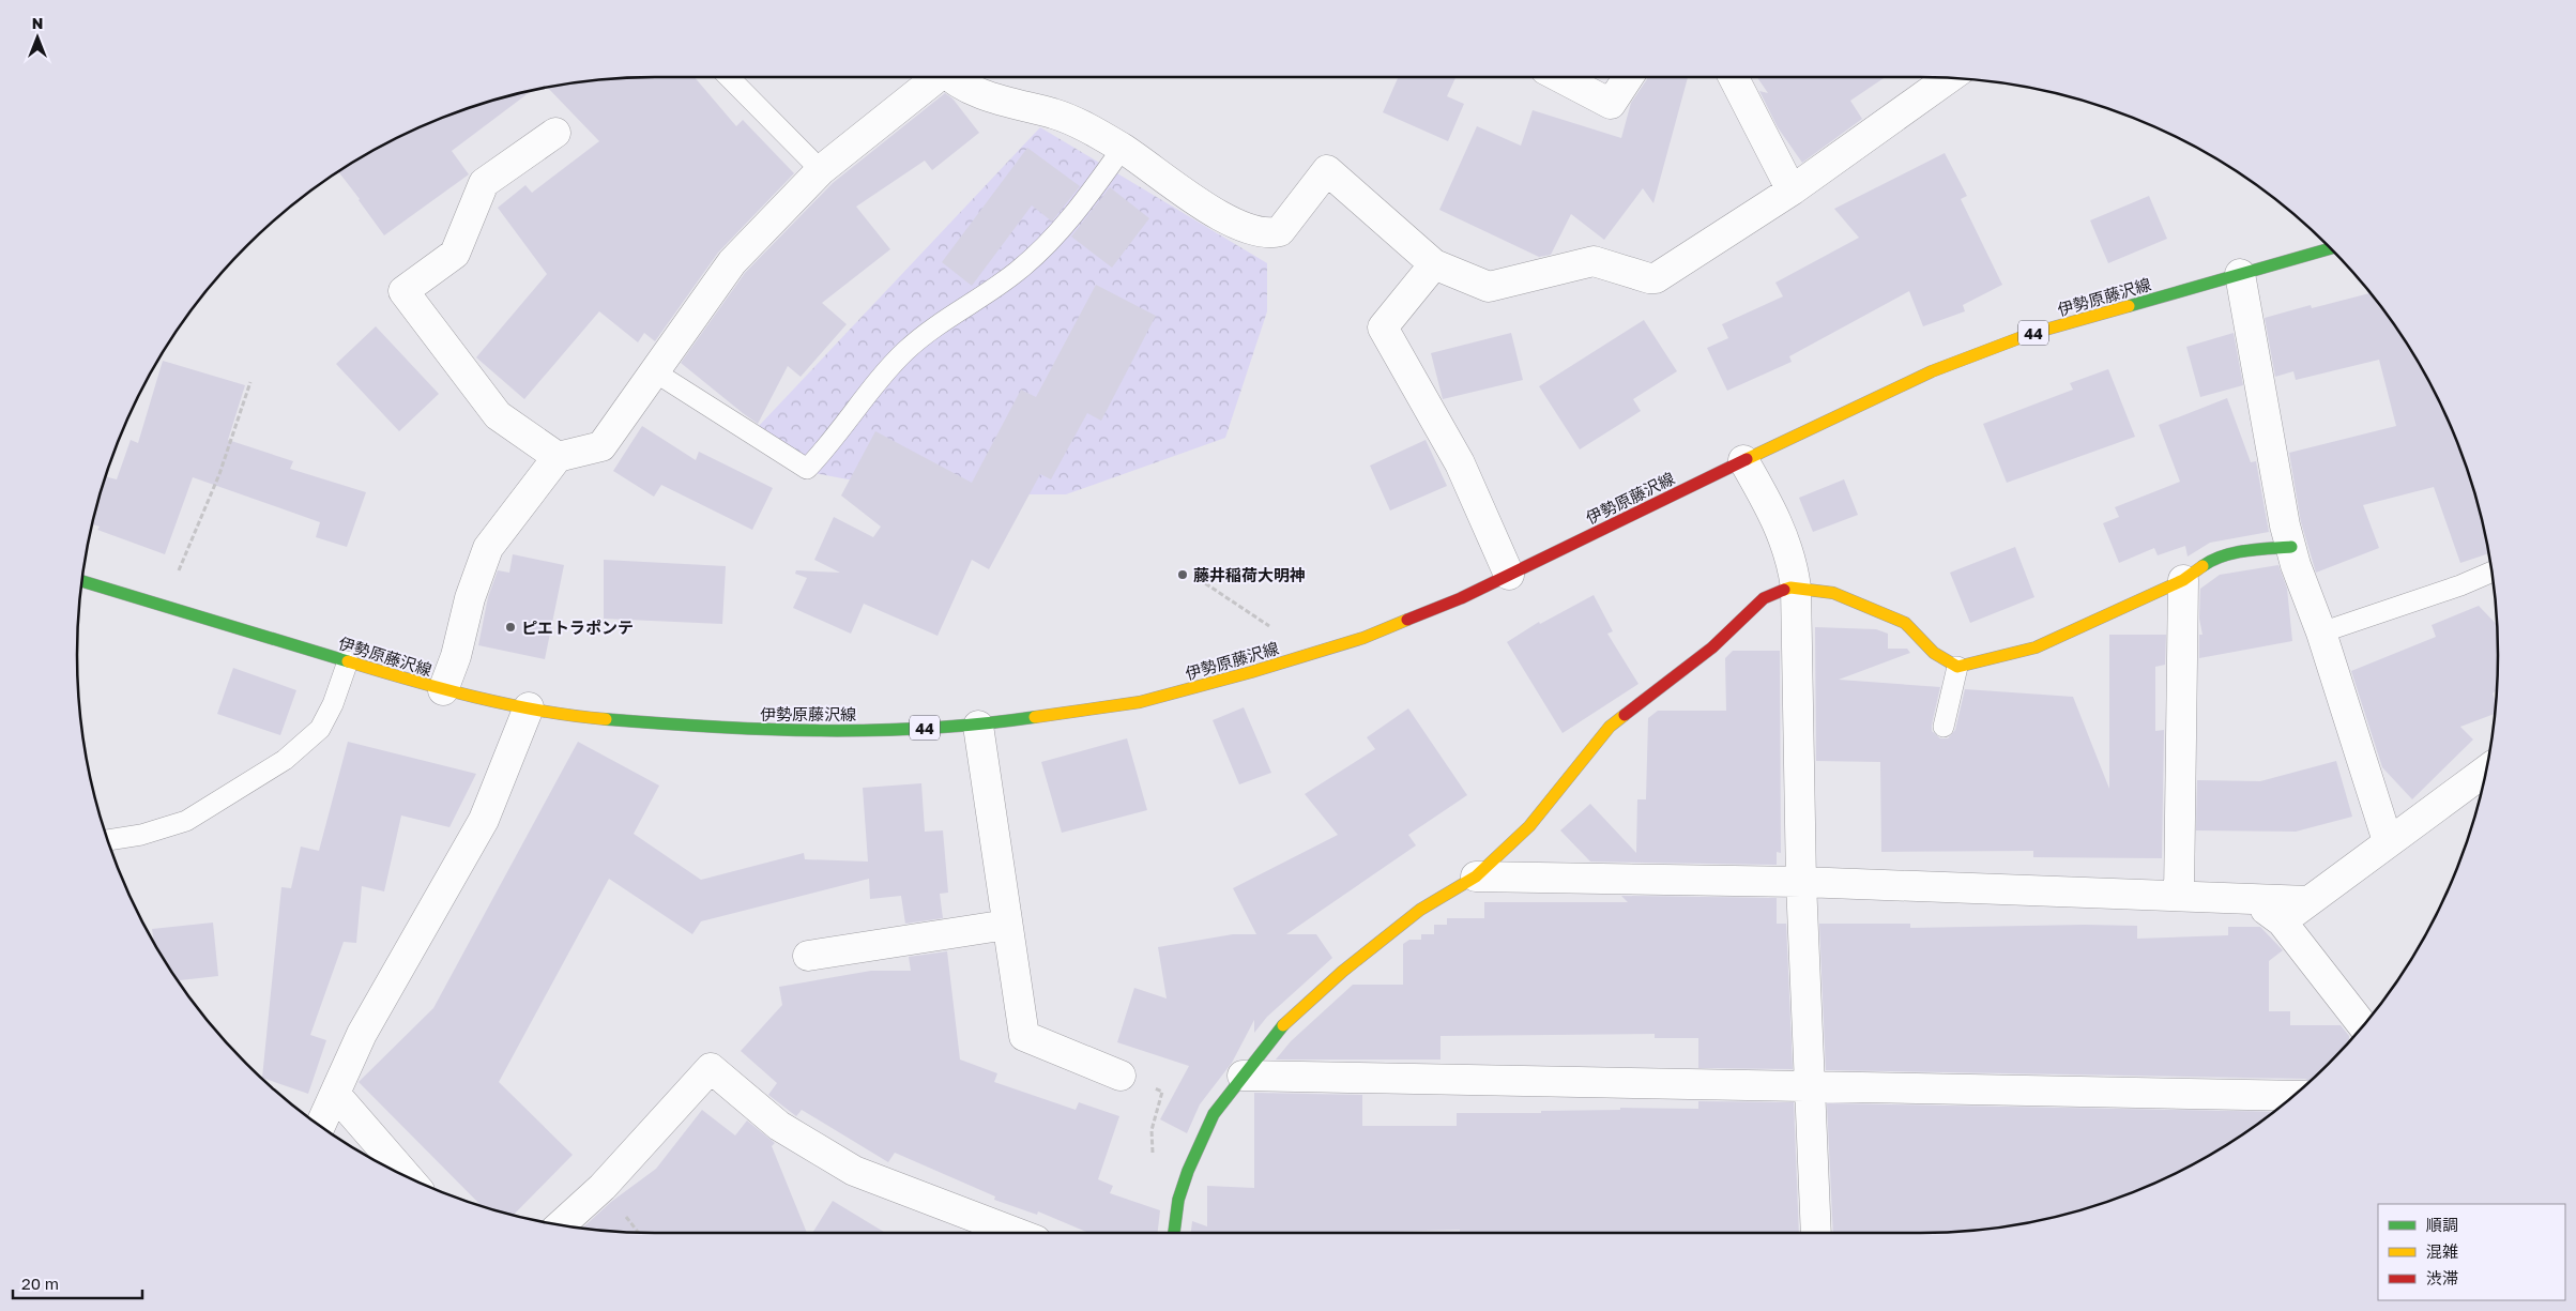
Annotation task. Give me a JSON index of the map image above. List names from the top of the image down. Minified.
{"streets":{"main road":["伊勢原藤沢線","44"]},"places":["藤井稲荷大明神","ピエトラポンテ"],"legend":["順調","混雑","渋滞"],"scale_bar":"20 m","north":"top"}
